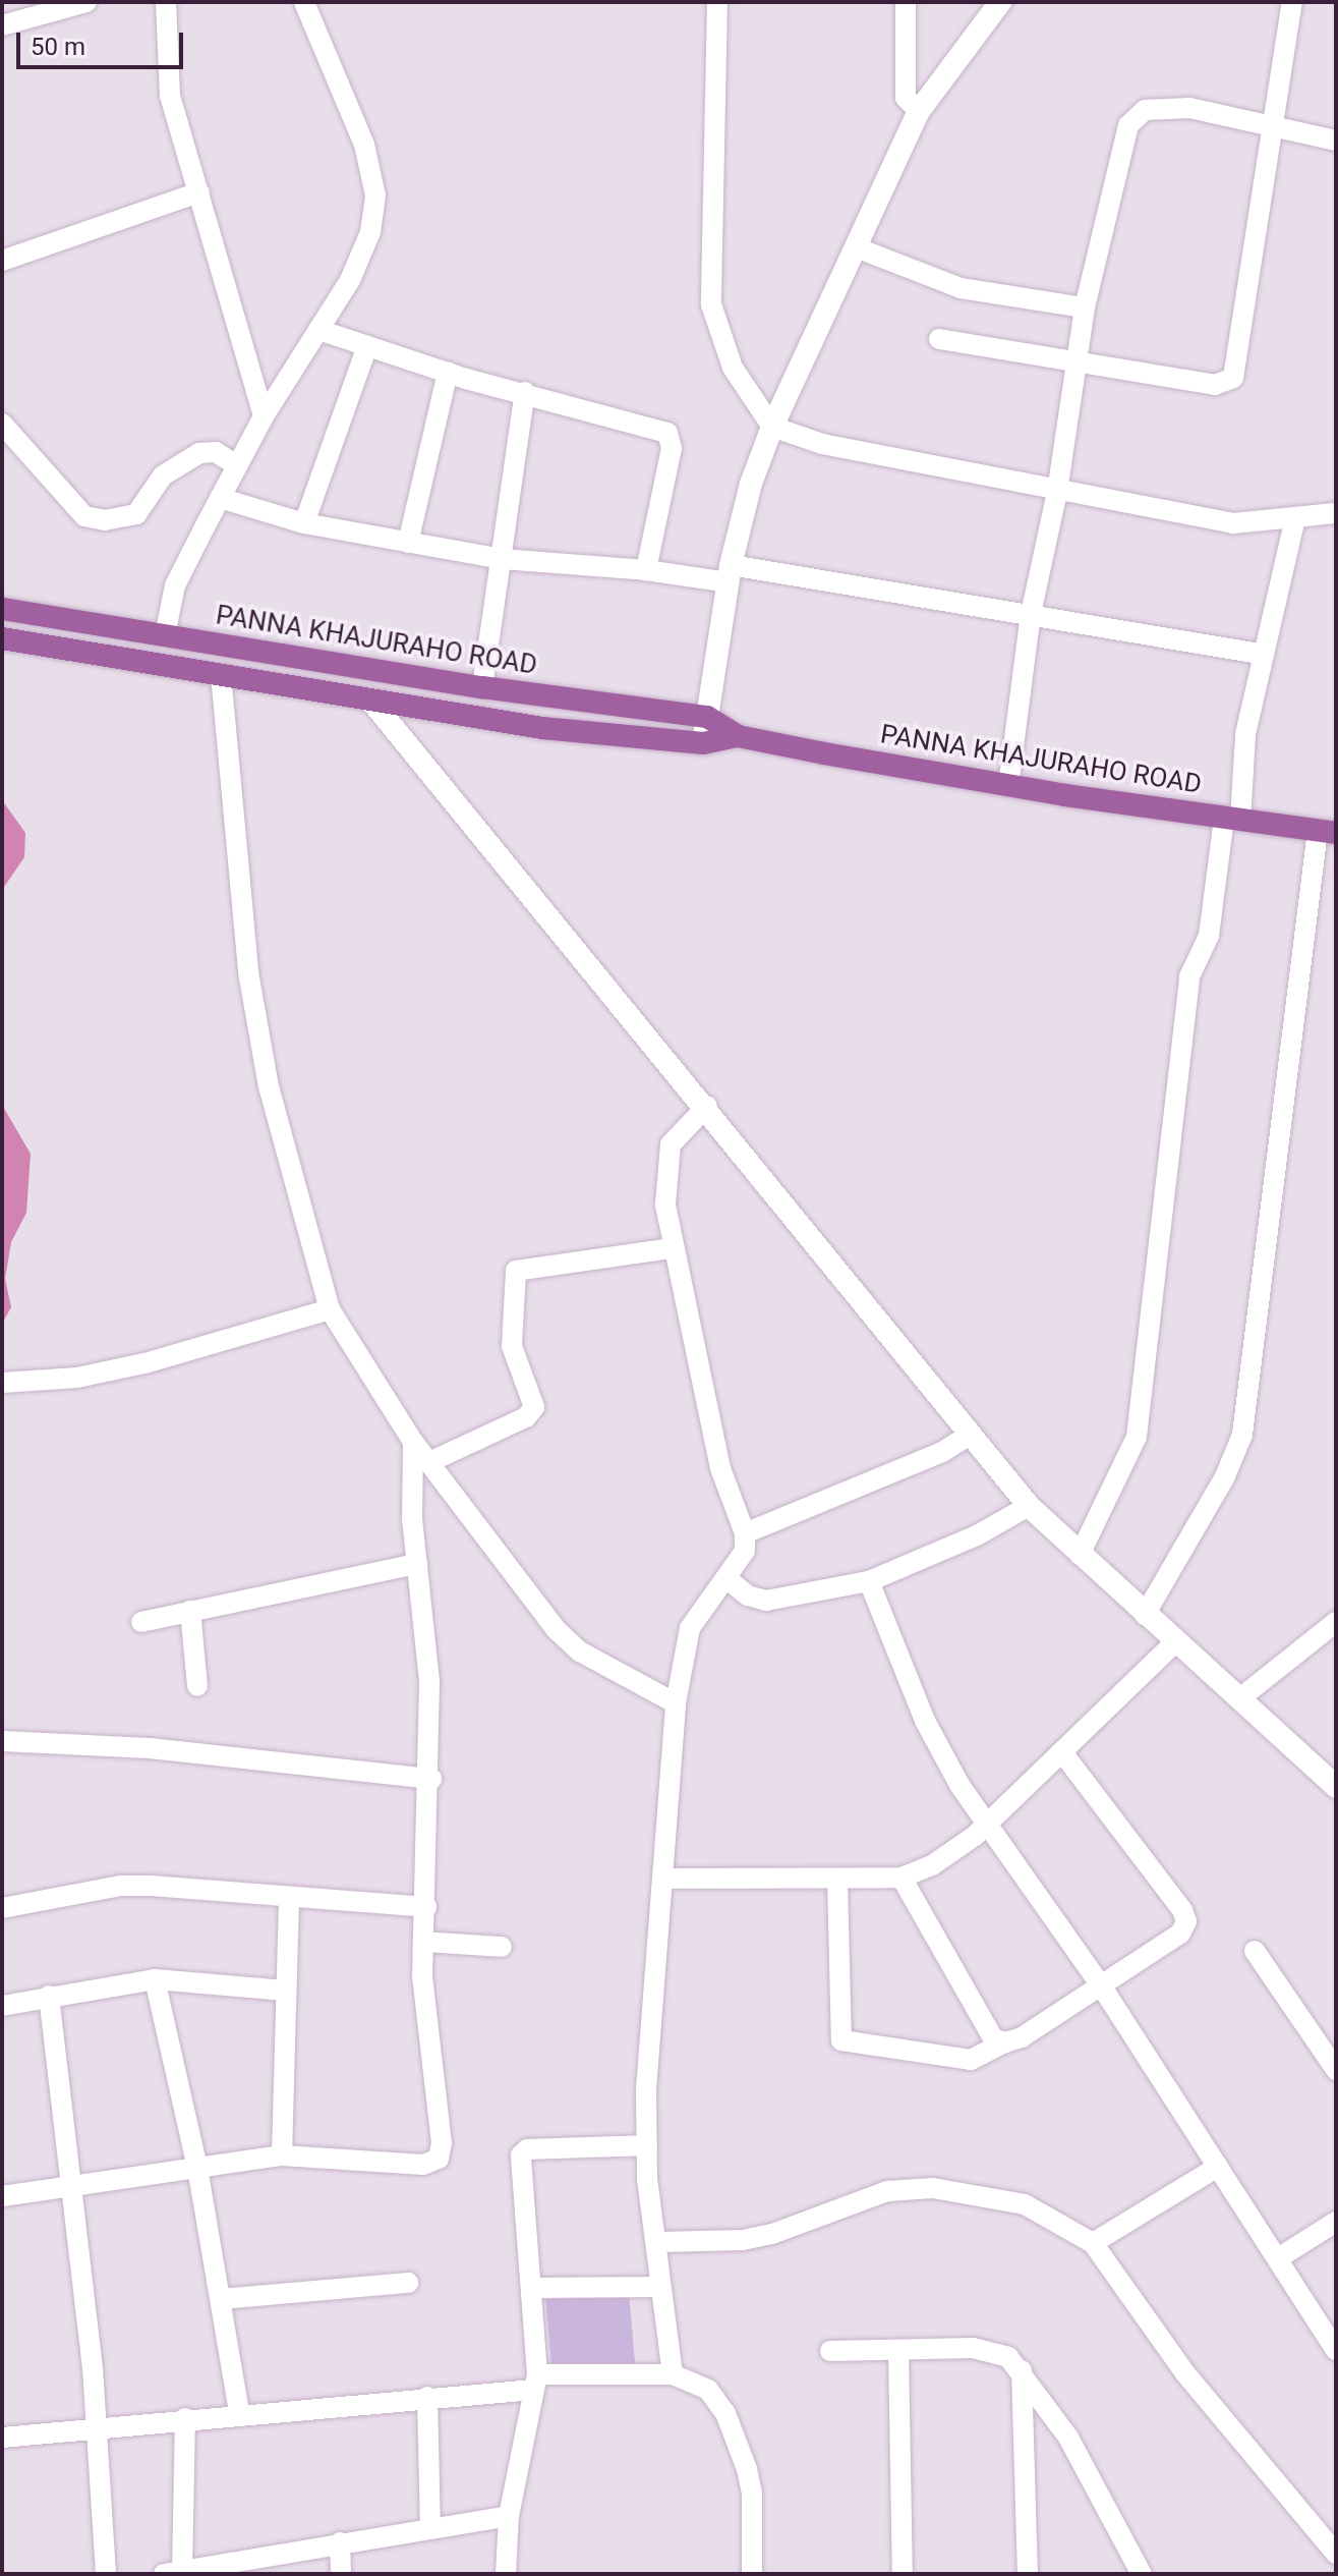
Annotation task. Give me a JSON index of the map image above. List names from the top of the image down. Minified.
{"streets":{"main road":["PANNA KHAJURAHO ROAD"]},"scale_bar":"50 m"}
